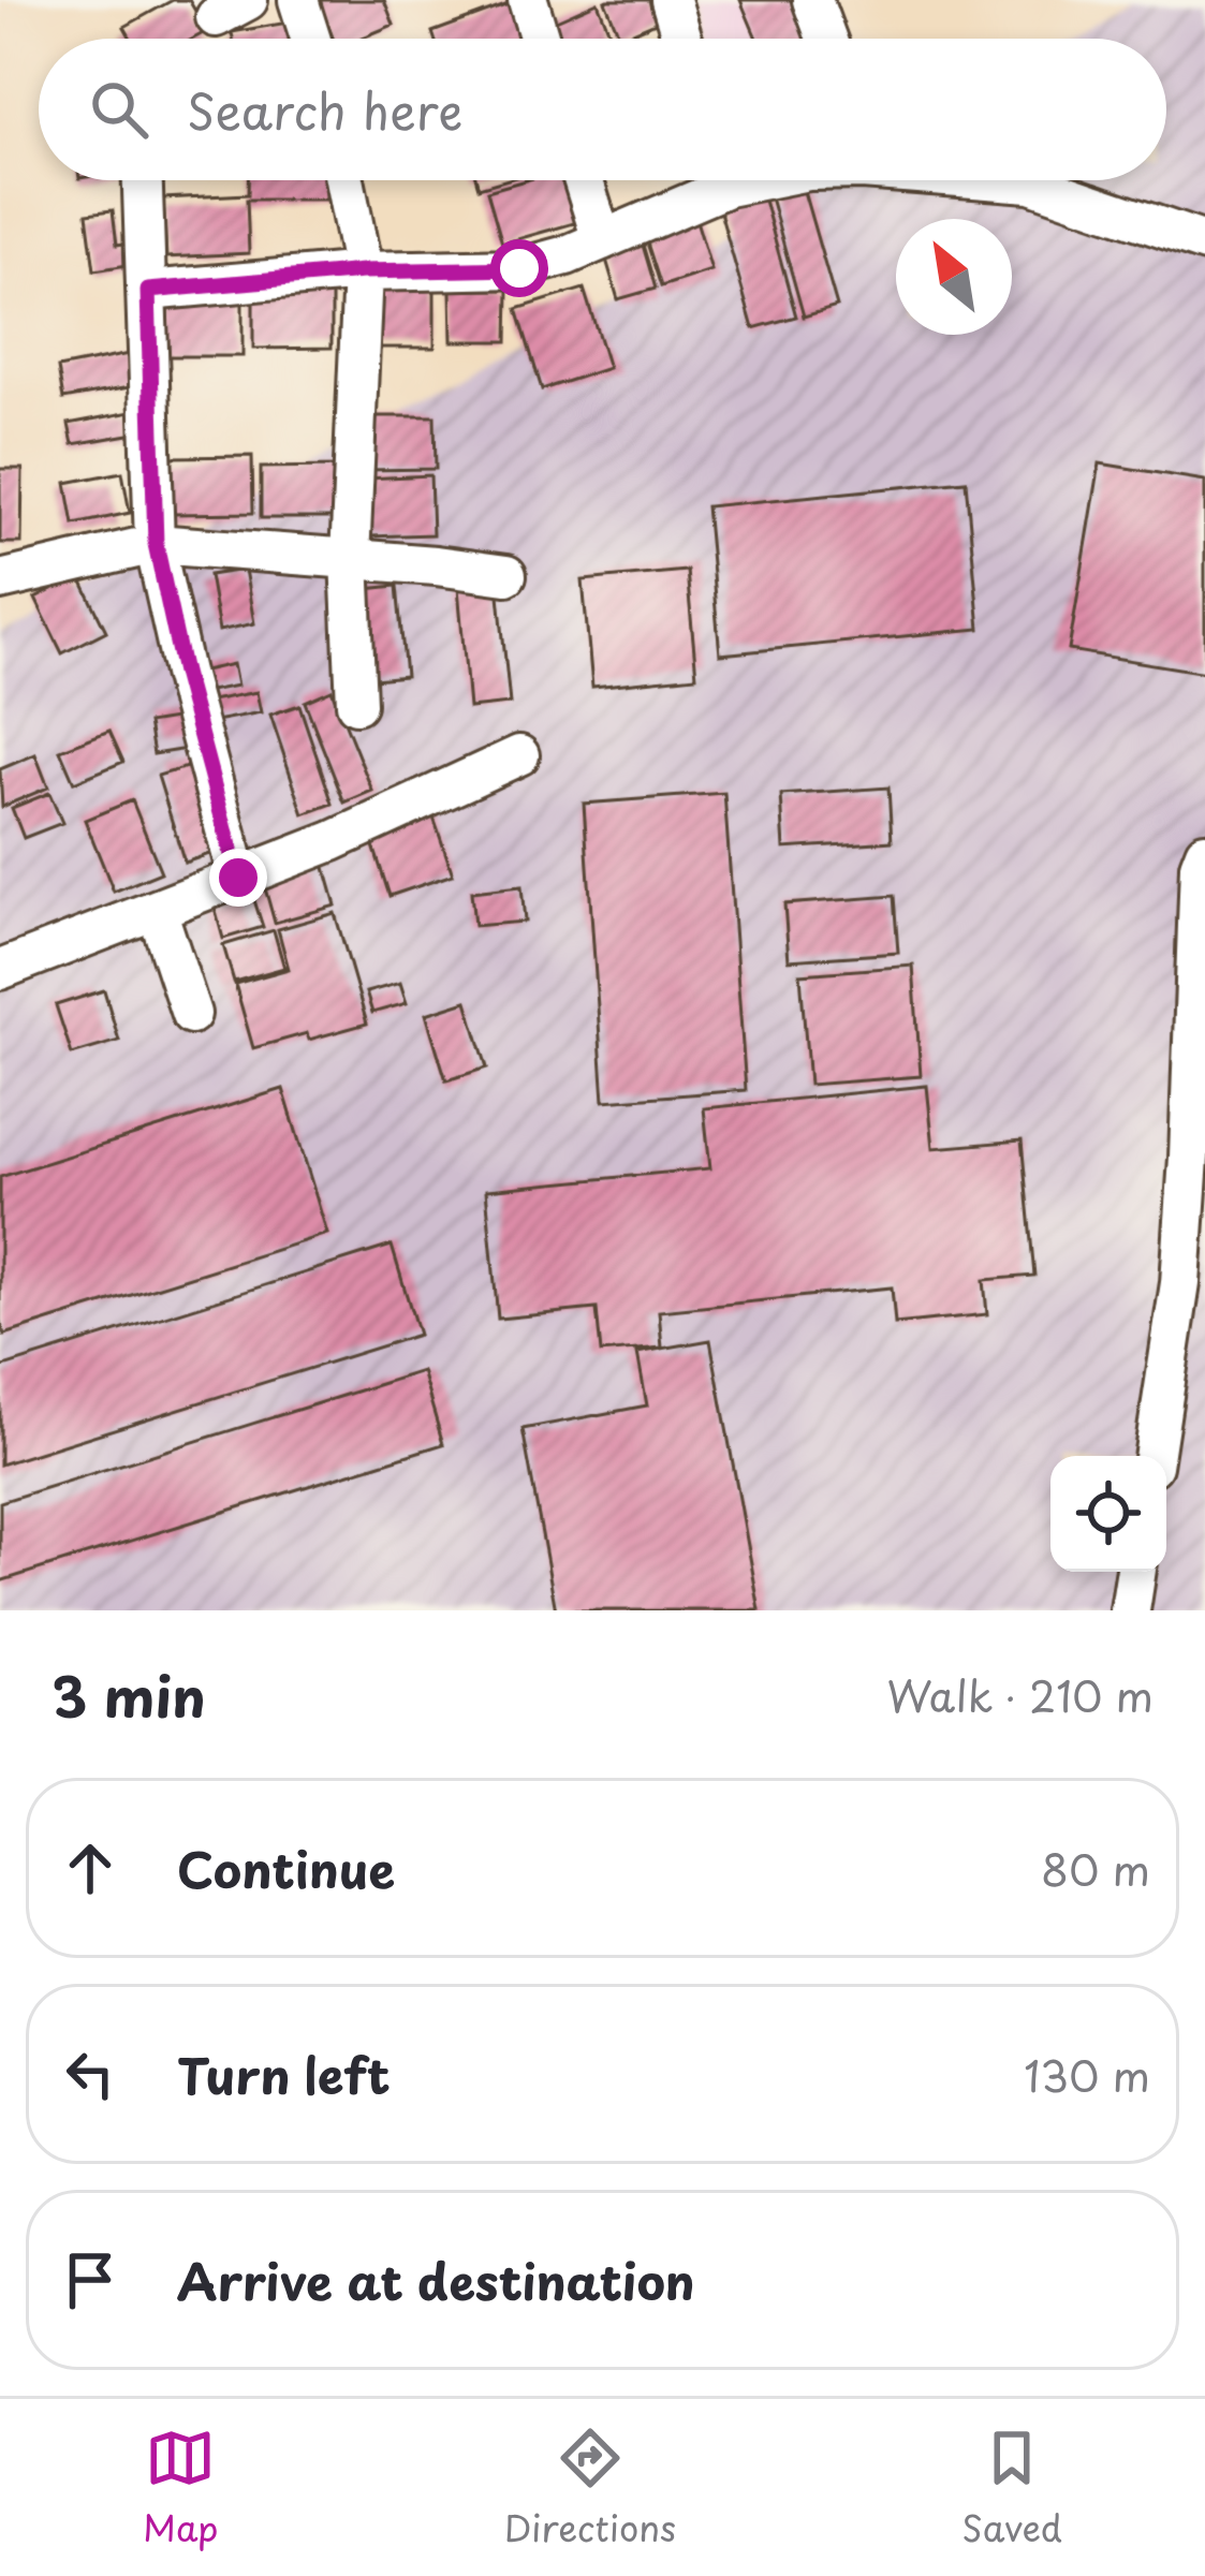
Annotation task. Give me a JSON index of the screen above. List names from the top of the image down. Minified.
{"north":"top left","page":{"search":"Search here","heading":["3 min","Walk · 210 m"],"list":[["Continue","80 m"],["Turn left","130 m"],"Arrive at destination"],"nav":["Map","Directions","Saved"]}}
